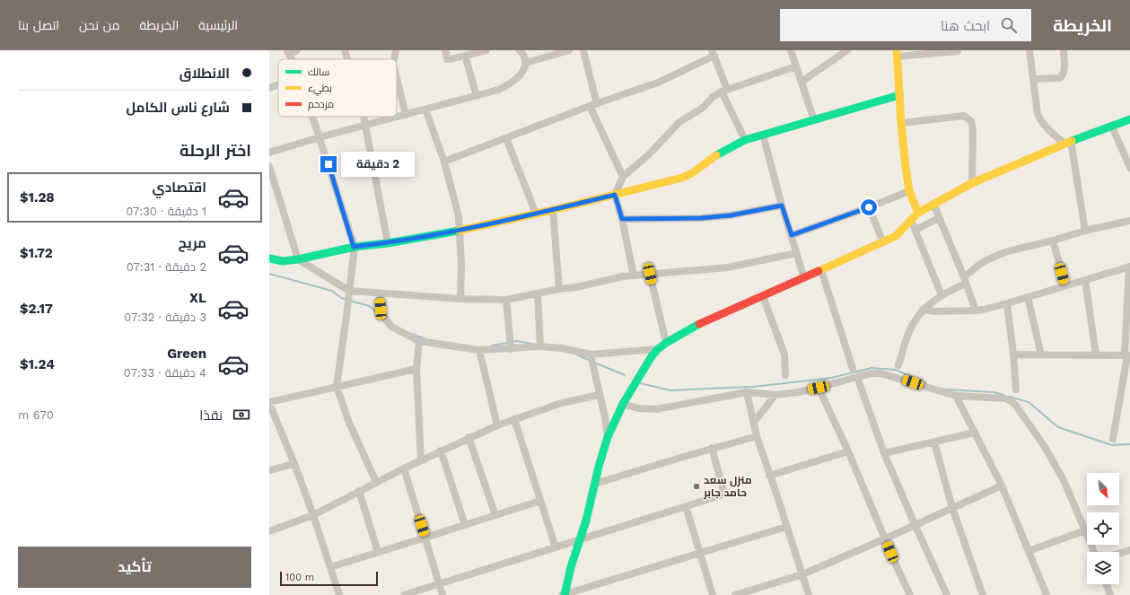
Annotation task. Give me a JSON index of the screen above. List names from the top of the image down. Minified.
{"places":["منزل سعد حامد جابر"],"legend":["سالك","بطيء","مزدحم"],"scale_bar":"100 m","north":"bottom right","page":{"header":"الخريطة","search":"ابحث هنا","nav":["الرئيسية","الخريطة","من نحن","اتصل بنا"],"banner":["الانطلاق","شارع ناس الكامل"],"heading":"اختر الرحلة","bubble":"2 دقيقة","list":[{"name":"اقتصادي","note":"1 دقيقة · 07:30","value":"$1.28"},{"name":"مريح","note":"2 دقيقة · 07:31","value":"$1.72"},{"name":"XL","note":"3 دقيقة · 07:32","value":"$2.17"},{"name":"Green","note":"4 دقيقة · 07:33","value":"$1.24"}],"pay":["نقدًا","670 m"],"buttons":"تأكيد","scale":"100 m"}}
